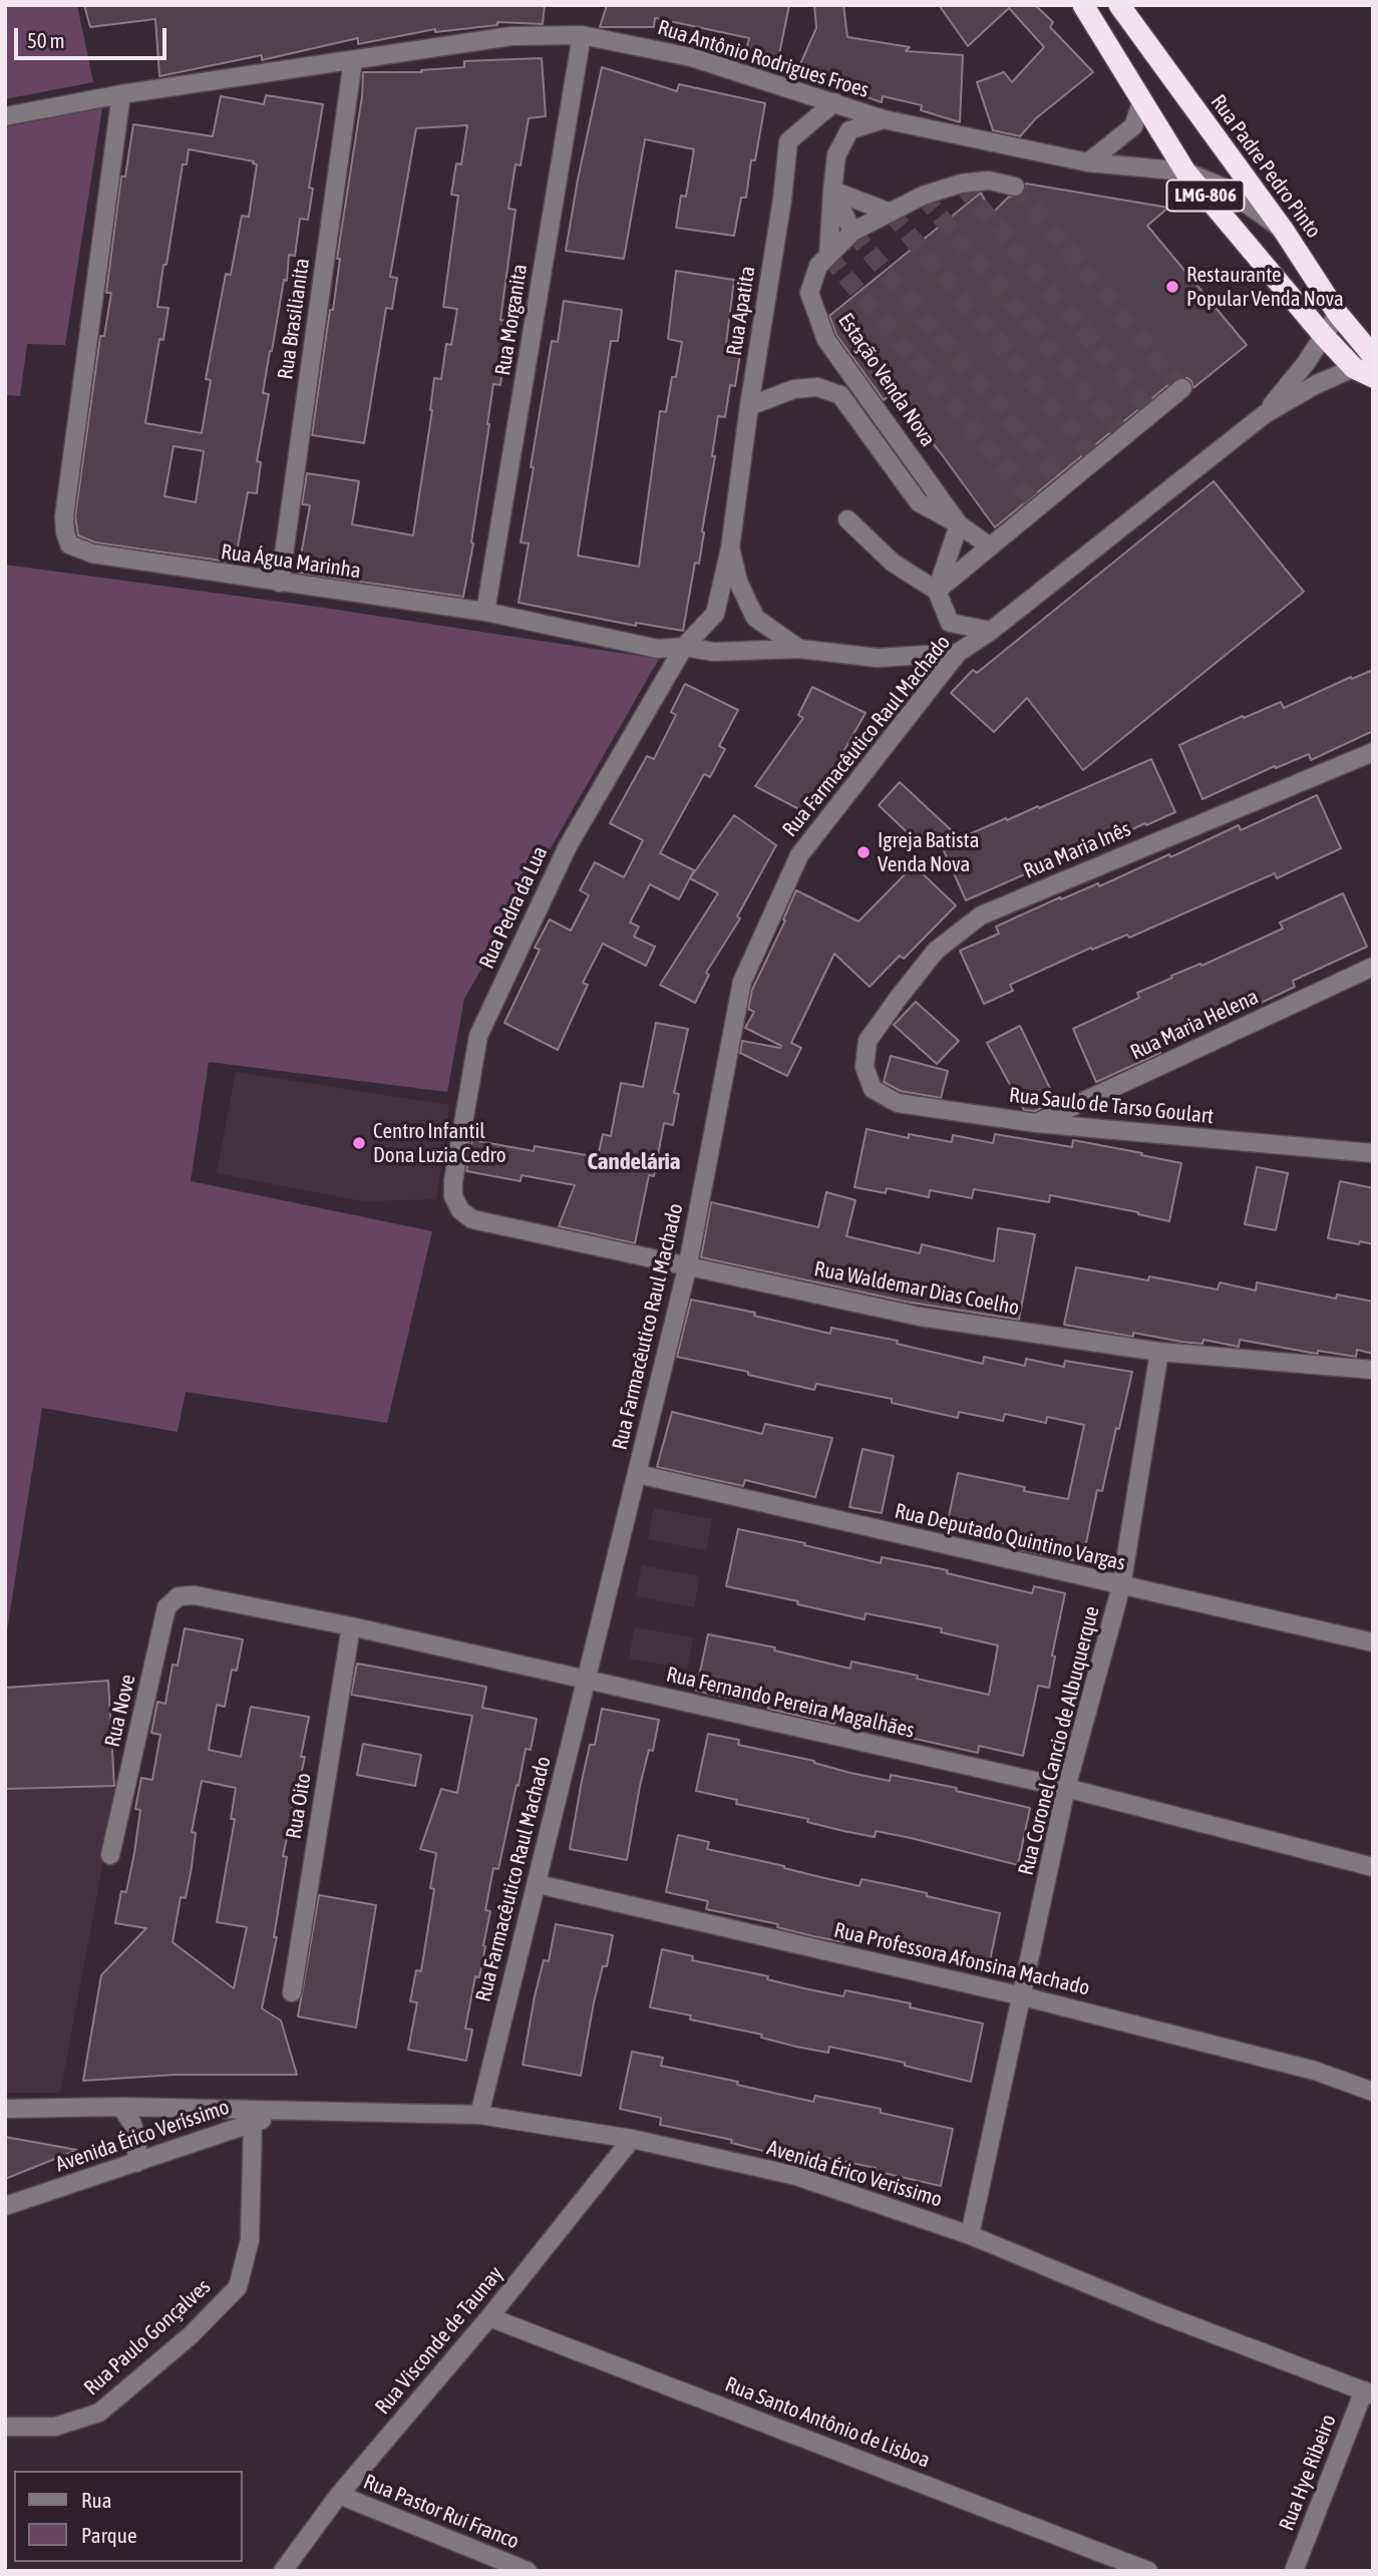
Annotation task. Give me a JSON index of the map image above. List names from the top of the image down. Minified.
{"streets":{"highway":["Rua Padre Pedro Pinto","LMG-806"],"street":["Rua Antônio Rodrigues Froes","Rua Apatita","Rua Brasilianita","Rua Morganita","Estação Venda Nova","Rua Água Marinha","Rua Farmacêutico Raul Machado","Rua Maria Inês","Rua Pedra da Lua","Rua Maria Helena","Rua Saulo de Tarso Goulart","Rua Waldemar Dias Coelho","Rua Deputado Quintino Vargas","Rua Fernando Pereira Magalhães","Rua Nove","Rua Coronel Cancio de Albuquerque","Rua Oito","Rua Professora Afonsina Machado","Avenida Érico Veríssimo","Avenida Érico Verissimo","Rua Paulo Gonçalves","Rua Visconde de Taunay","Rua Santo Antônio de Lisboa","Rua Hye Ribeiro","Rua Pastor Rui Franco"]},"crossings":[["Rua Antônio Rodrigues Froes","Rua Padre Pedro Pinto"],["Rua Antônio Rodrigues Froes","LMG-806"],["Rua Antônio Rodrigues Froes","Rua Apatita"],["Rua Antônio Rodrigues Froes","Rua Brasilianita"],["Rua Antônio Rodrigues Froes","Rua Morganita"],["Rua Antônio Rodrigues Froes","Estação Venda Nova"],["Rua Antônio Rodrigues Froes","Rua Água Marinha"],["Rua Padre Pedro Pinto","Rua Farmacêutico Raul Machado"],["LMG-806","Rua Farmacêutico Raul Machado"],["Rua Apatita","Estação Venda Nova"],["Rua Apatita","Rua Água Marinha"],["Rua Apatita","Rua Pedra da Lua"],["Rua Brasilianita","Rua Água Marinha"],["Rua Morganita","Rua Água Marinha"],["Rua Água Marinha","Rua Farmacêutico Raul Machado"],["Rua Água Marinha","Rua Pedra da Lua"],["Rua Farmacêutico Raul Machado","Rua Waldemar Dias Coelho"],["Rua Farmacêutico Raul Machado","Rua Deputado Quintino Vargas"],["Rua Farmacêutico Raul Machado","Rua Fernando Pereira Magalhães"],["Rua Farmacêutico Raul Machado","Rua Professora Afonsina Machado"],["Rua Farmacêutico Raul Machado","Avenida Érico Verissimo"],["Rua Maria Inês","Rua Saulo de Tarso Goulart"],["Rua Pedra da Lua","Rua Waldemar Dias Coelho"],["Rua Maria Helena","Rua Saulo de Tarso Goulart"],["Rua Waldemar Dias Coelho","Rua Coronel Cancio de Albuquerque"],["Rua Deputado Quintino Vargas","Rua Coronel Cancio de Albuquerque"],["Rua Fernando Pereira Magalhães","Rua Nove"],["Rua Fernando Pereira Magalhães","Rua Coronel Cancio de Albuquerque"],["Rua Fernando Pereira Magalhães","Rua Oito"],["Rua Coronel Cancio de Albuquerque","Rua Professora Afonsina Machado"],["Rua Coronel Cancio de Albuquerque","Avenida Érico Verissimo"],["Avenida Érico Veríssimo","Avenida Érico Verissimo"],["Avenida Érico Veríssimo","Rua Paulo Gonçalves"],["Avenida Érico Verissimo","Rua Visconde de Taunay"],["Avenida Érico Verissimo","Rua Hye Ribeiro"],["Rua Visconde de Taunay","Rua Santo Antônio de Lisboa"],["Rua Visconde de Taunay","Rua Pastor Rui Franco"]],"districts":["Candelária"],"places":["Restaurante Popular Venda Nova","Igreja Batista Venda Nova","Centro Infantil Dona Luzia Cedro"],"legend":["Rua","Parque"],"scale_bar":"50 m"}
